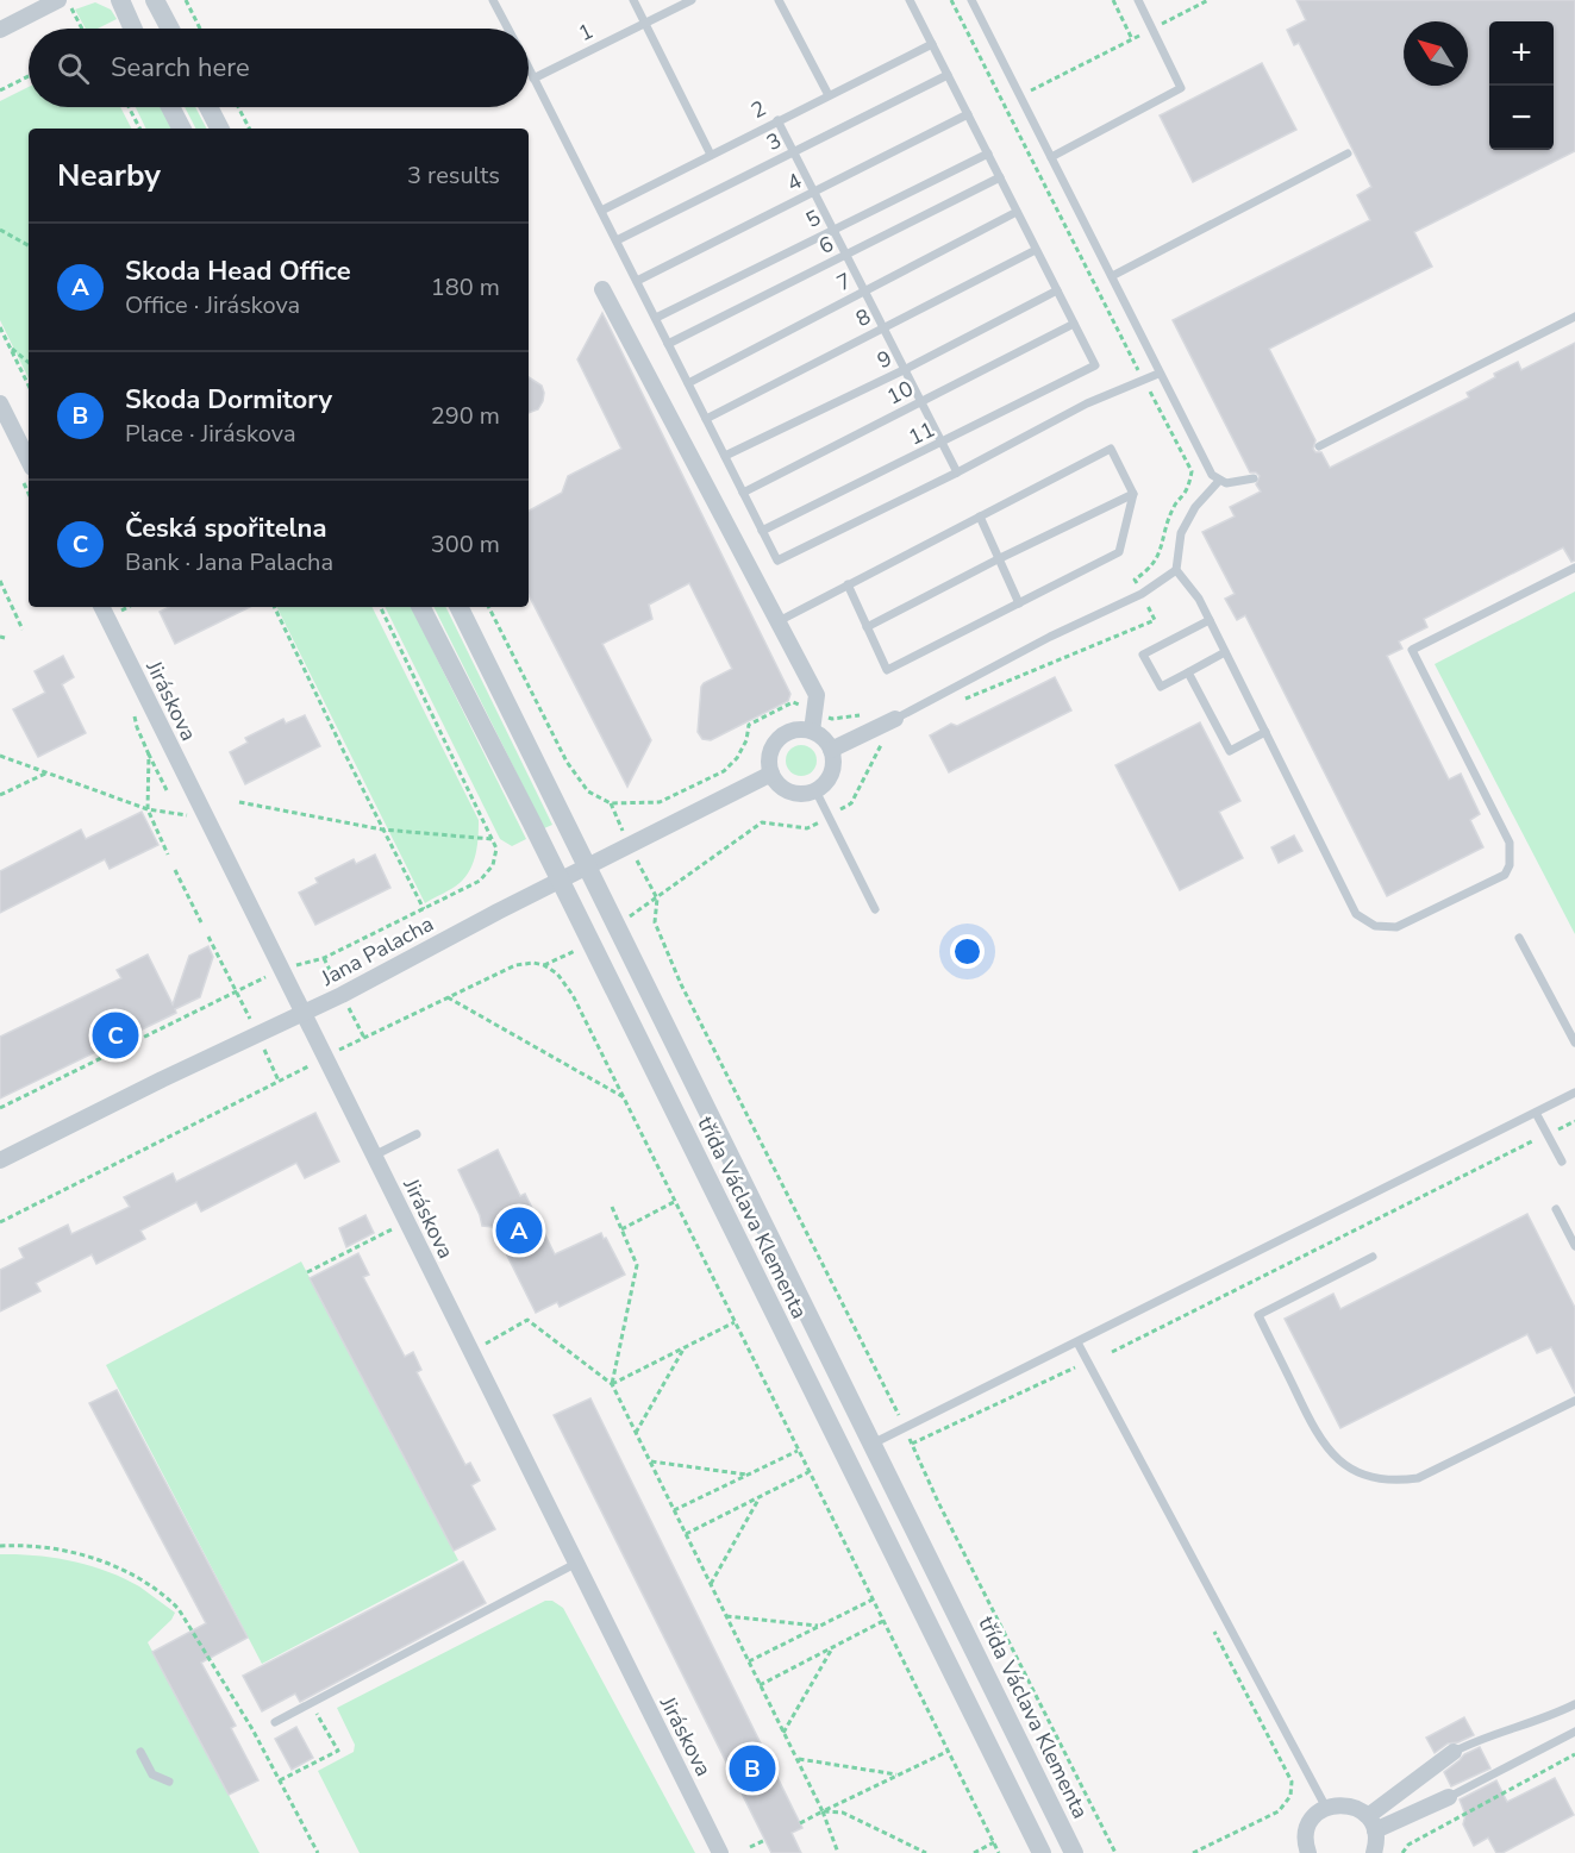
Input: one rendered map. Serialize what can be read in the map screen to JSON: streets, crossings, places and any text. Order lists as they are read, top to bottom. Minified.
{"streets":{"street":["Jiráskova","Jana Palacha","třída Václava Klementa"],"lane":["1","2","3","4","5","6","7","8","9","10","11"]},"crossings":[["10","11"],["Jiráskova","Jana Palacha"],["Jana Palacha","třída Václava Klementa"]],"north":"top left","page":{"map_buttons":["+","−"],"search":"Search here","heading":["Nearby","3 results"],"list":[{"mark":"A","name":"Skoda Head Office","note":"Office · Jiráskova","value":"180 m"},{"mark":"B","name":"Skoda Dormitory","note":"Place · Jiráskova","value":"290 m"},{"mark":"C","name":"Česká spořitelna","note":"Bank · Jana Palacha","value":"300 m"}],"pins":["C","A","B"]}}
